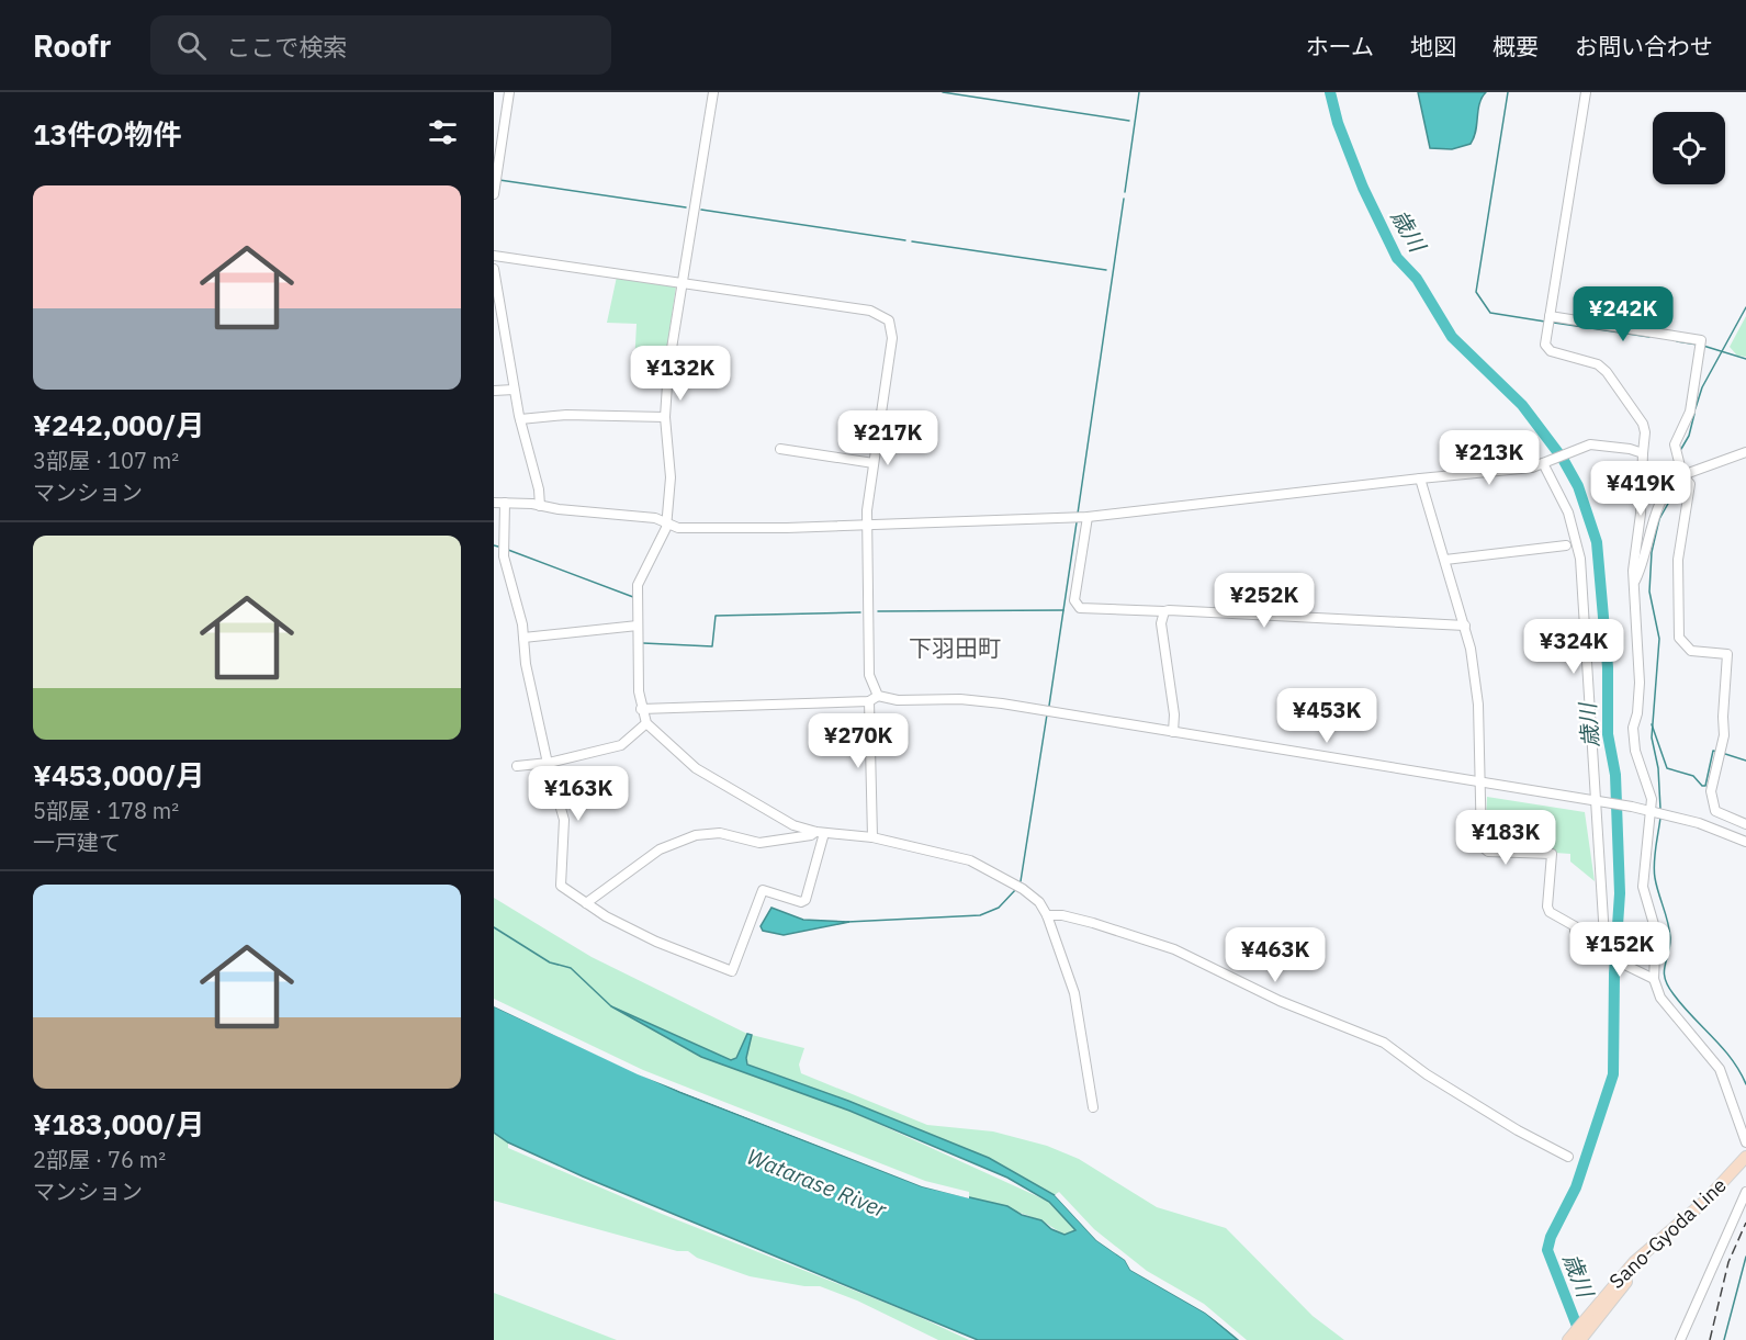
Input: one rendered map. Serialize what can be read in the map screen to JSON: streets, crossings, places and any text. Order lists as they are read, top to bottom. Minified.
{"streets":{"main road":["Sano-Gyoda Line"]},"districts":["下羽田町"],"water":["歳川","Watarase River"],"page":{"header":"Roofr","search":"ここで検索","nav":["ホーム","地図","概要","お問い合わせ"],"heading":"13件の物件","list":[{"name":"¥242,000/月","note":"3部屋 · 107 m² · マンション"},{"name":"¥453,000/月","note":"5部屋 · 178 m² · 一戸建て"},{"name":"¥183,000/月","note":"2部屋 · 76 m² · マンション"}],"price":["¥242K","¥132K","¥217K","¥213K","¥419K","¥252K","¥324K","¥453K","¥270K","¥163K","¥183K","¥152K","¥463K"]}}
